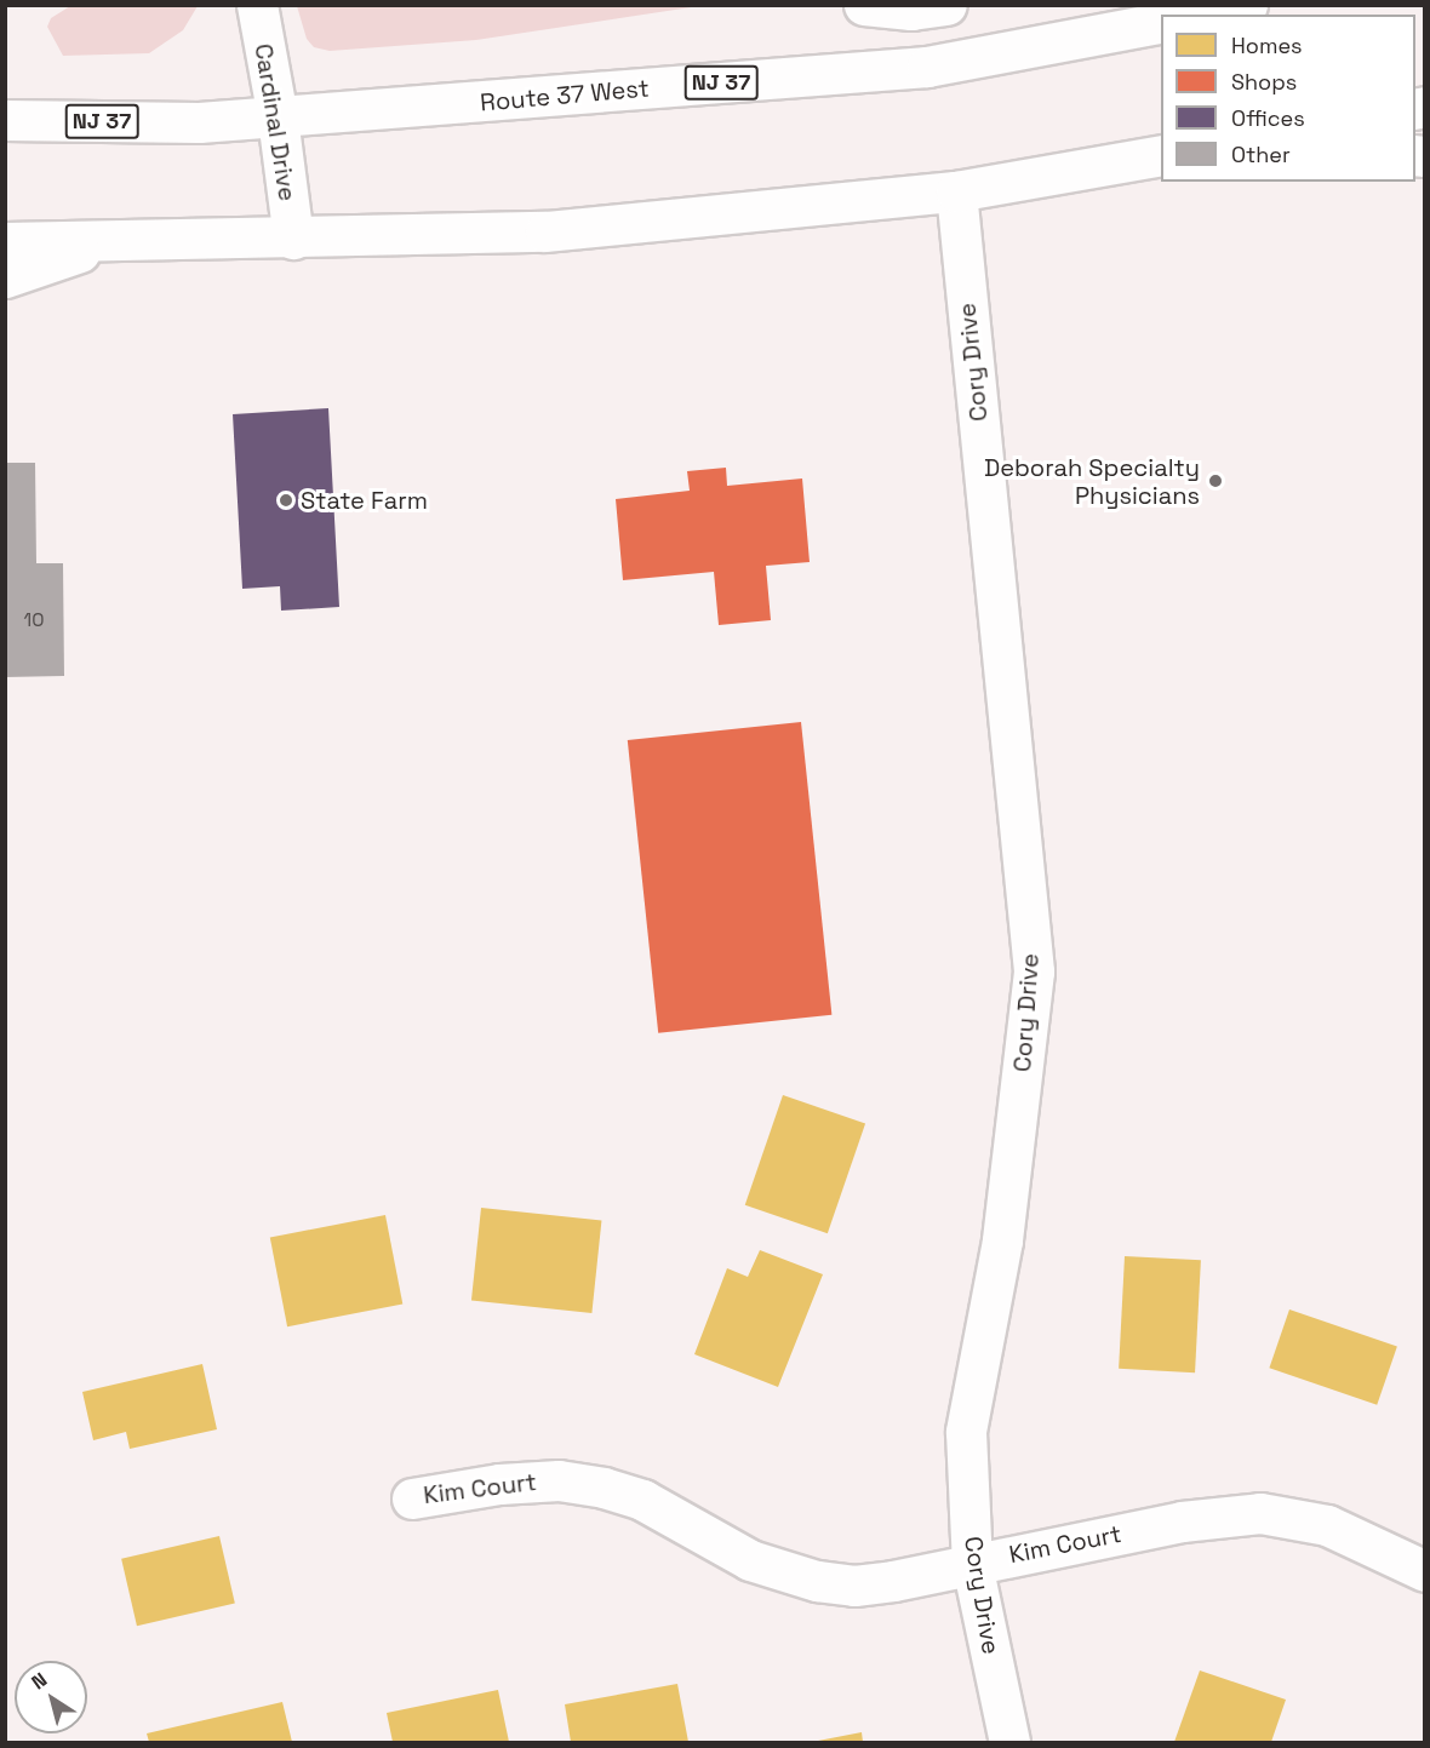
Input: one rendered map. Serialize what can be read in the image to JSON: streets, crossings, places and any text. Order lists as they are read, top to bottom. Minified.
{"streets":{"main road":["NJ 37","Route 37 West","Cardinal Drive","Cory Drive","Kim Court"]},"crossings":[["Route 37 West","Cardinal Drive"],["Cory Drive","Kim Court"]],"places":["Deborah Specialty Physicians","State Farm"],"house_numbers":["10"],"legend":["Homes","Shops","Offices","Other"],"north":"top left"}
